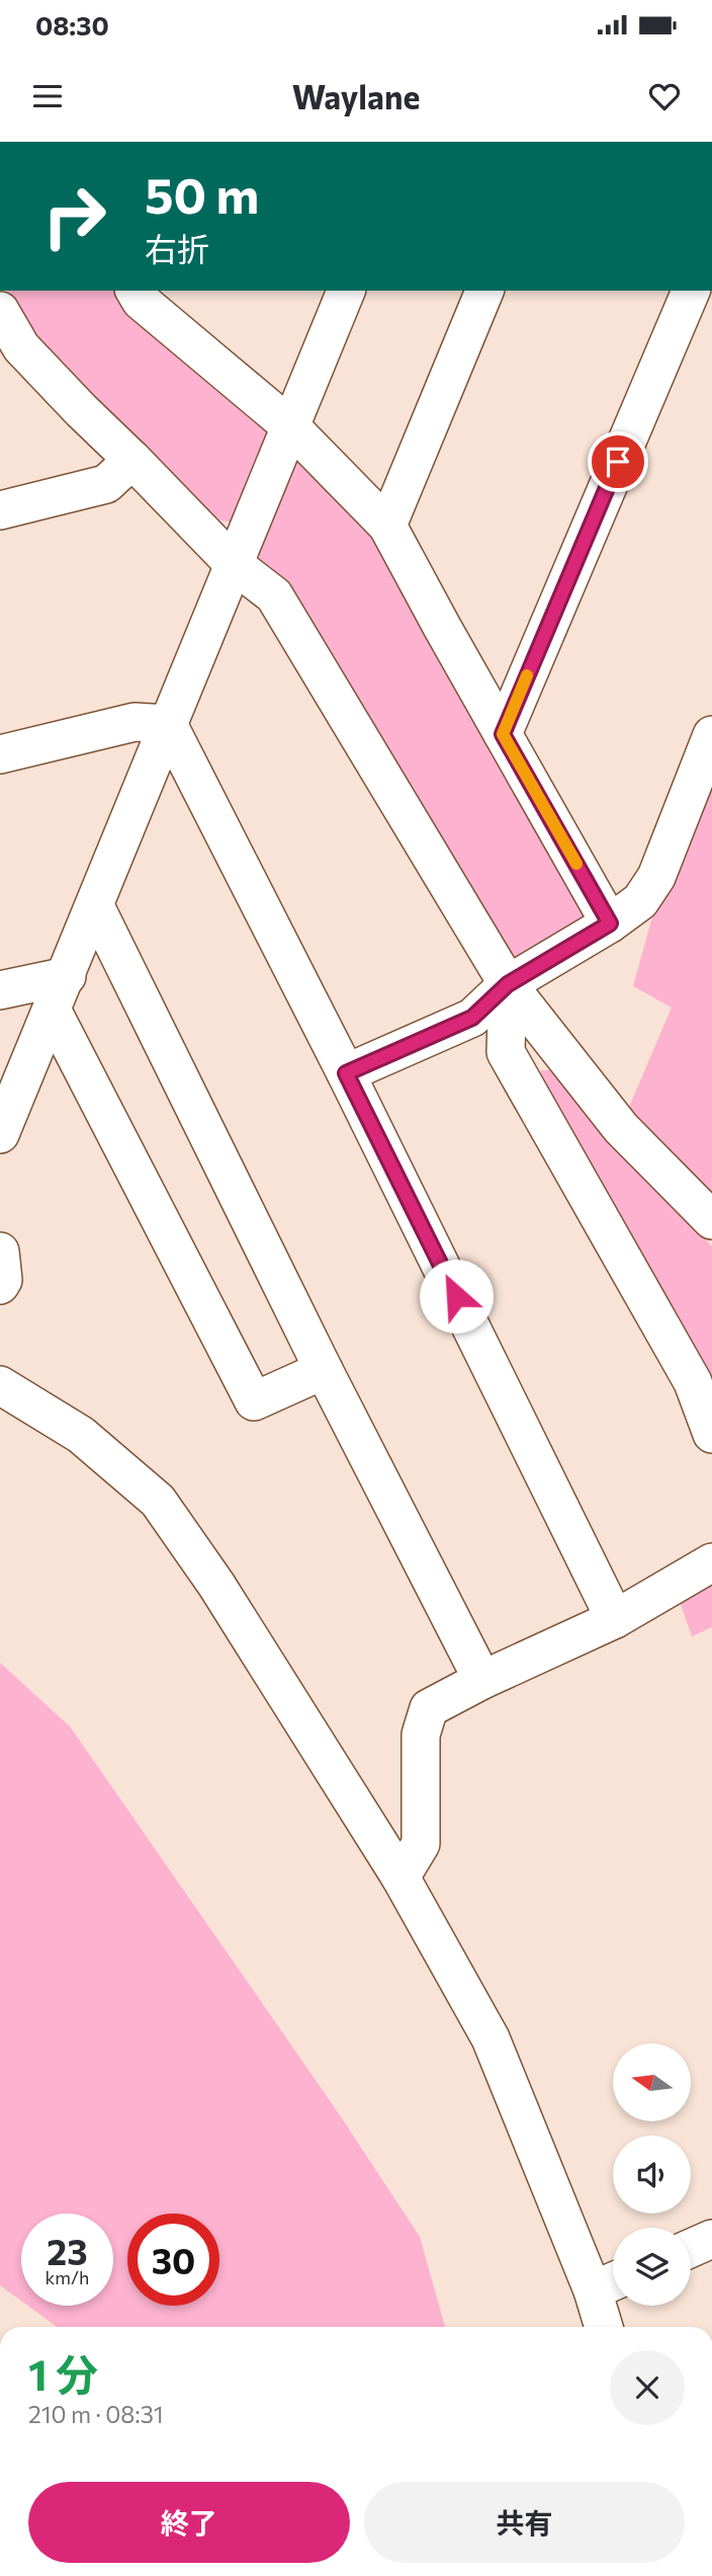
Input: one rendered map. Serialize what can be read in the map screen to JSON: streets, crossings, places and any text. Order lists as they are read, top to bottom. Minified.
{"north":"left","page":{"status":"08:30","header":"Waylane","turn":["50 m","右折"],"speed":"23 km/h","limit":"30","heading":["1 分","210 m · 08:31"],"buttons":["終了","共有"]}}
